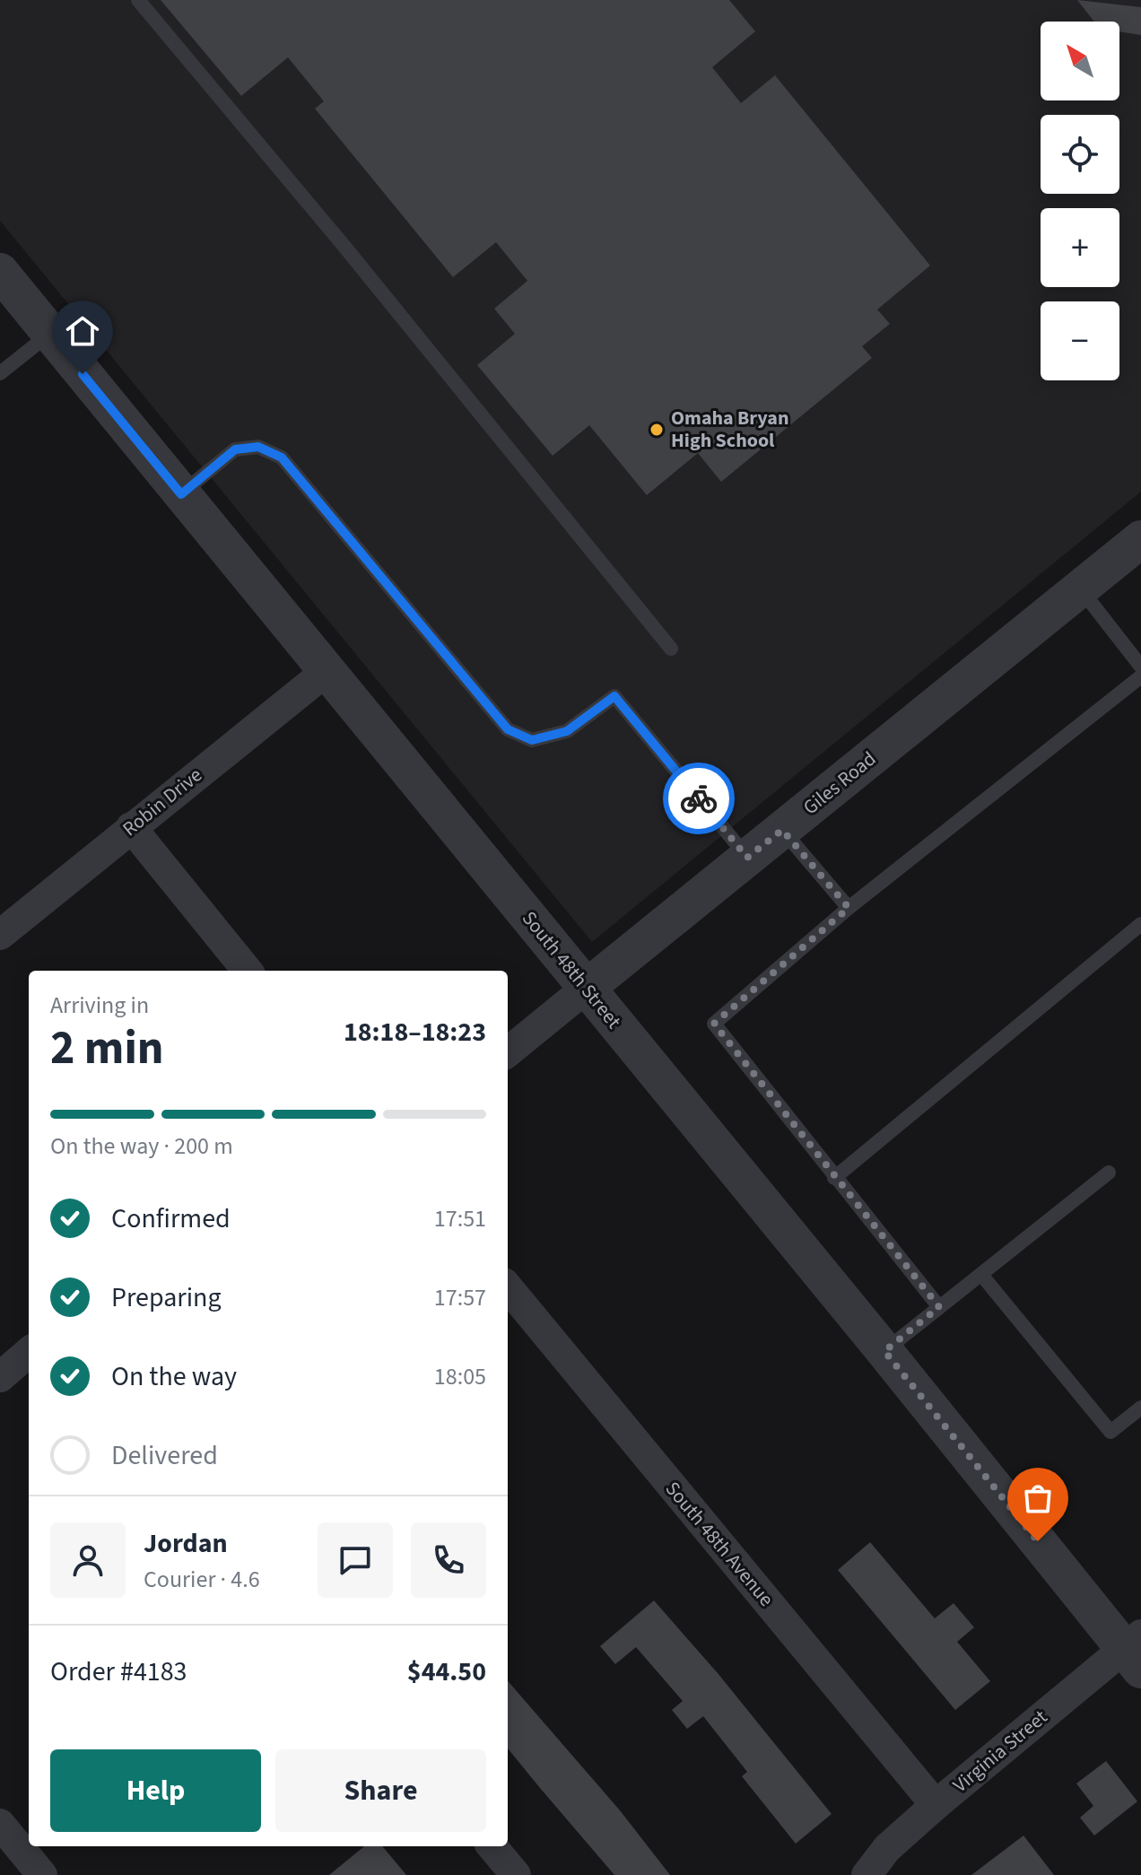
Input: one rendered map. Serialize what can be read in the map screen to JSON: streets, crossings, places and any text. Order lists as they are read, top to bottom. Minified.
{"streets":{"street":["Giles Road","Robin Drive","South 48th Street","South 48th Avenue","Virginia Street"]},"crossings":[["Giles Road","South 48th Street"],["Robin Drive","South 48th Street"],["South 48th Street","Virginia Street"],["South 48th Avenue","Virginia Street"]],"places":["Omaha Bryan High School"],"north":"top left","page":{"map_buttons":["+","−"],"heading":["2 min","Arriving in","18:18–18:23"],"panel":["Jordan","Courier · 4.6","Order #4183","$44.50"],"bar":"On the way · 200 m","list":[["Confirmed","17:51"],["Preparing","17:57"],["On the way","18:05"],"Delivered"],"buttons":["Help","Share"]}}
